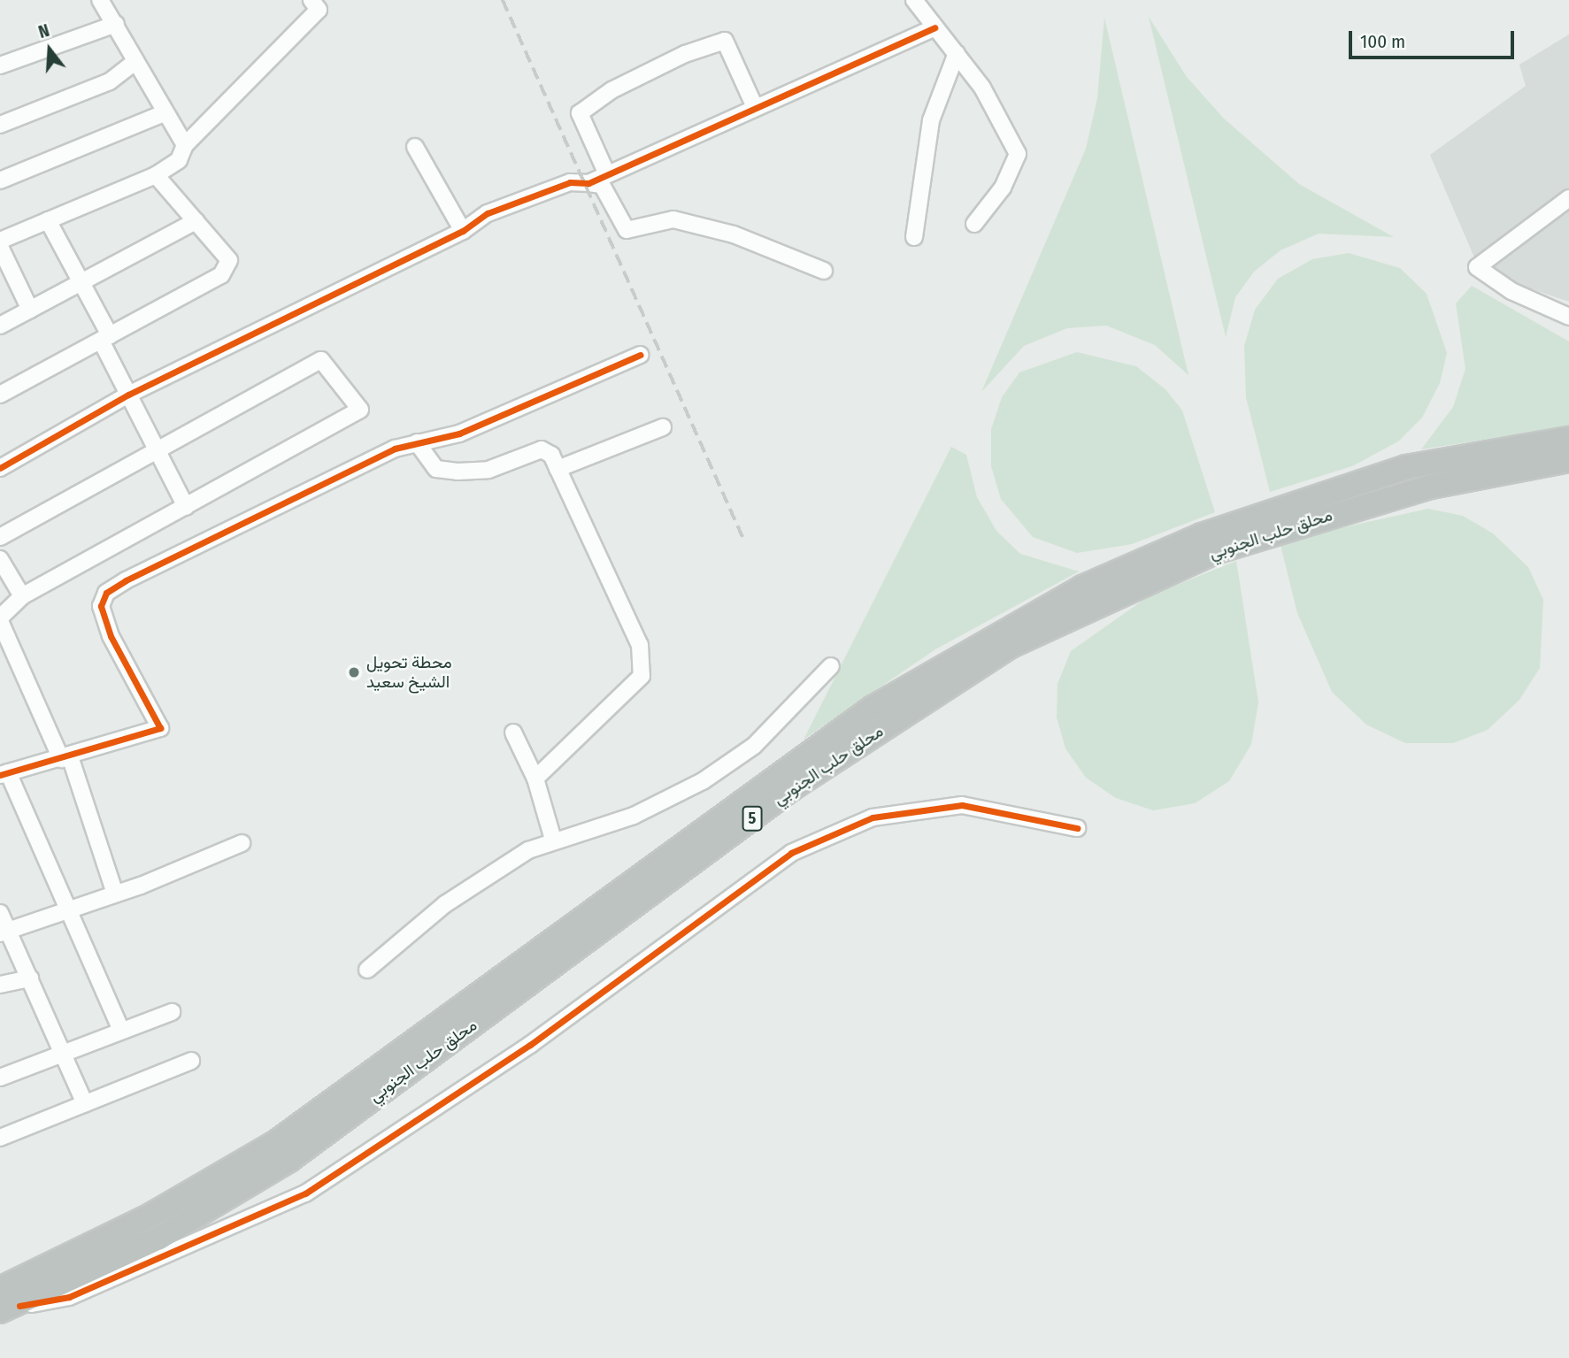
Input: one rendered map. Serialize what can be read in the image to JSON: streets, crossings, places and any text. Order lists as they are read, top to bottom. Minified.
{"streets":{"highway":["محلق حلب الجنوبي","5"]},"places":["محطة تحويل الشيخ سعيد"],"scale_bar":"100 m","north":"top"}
